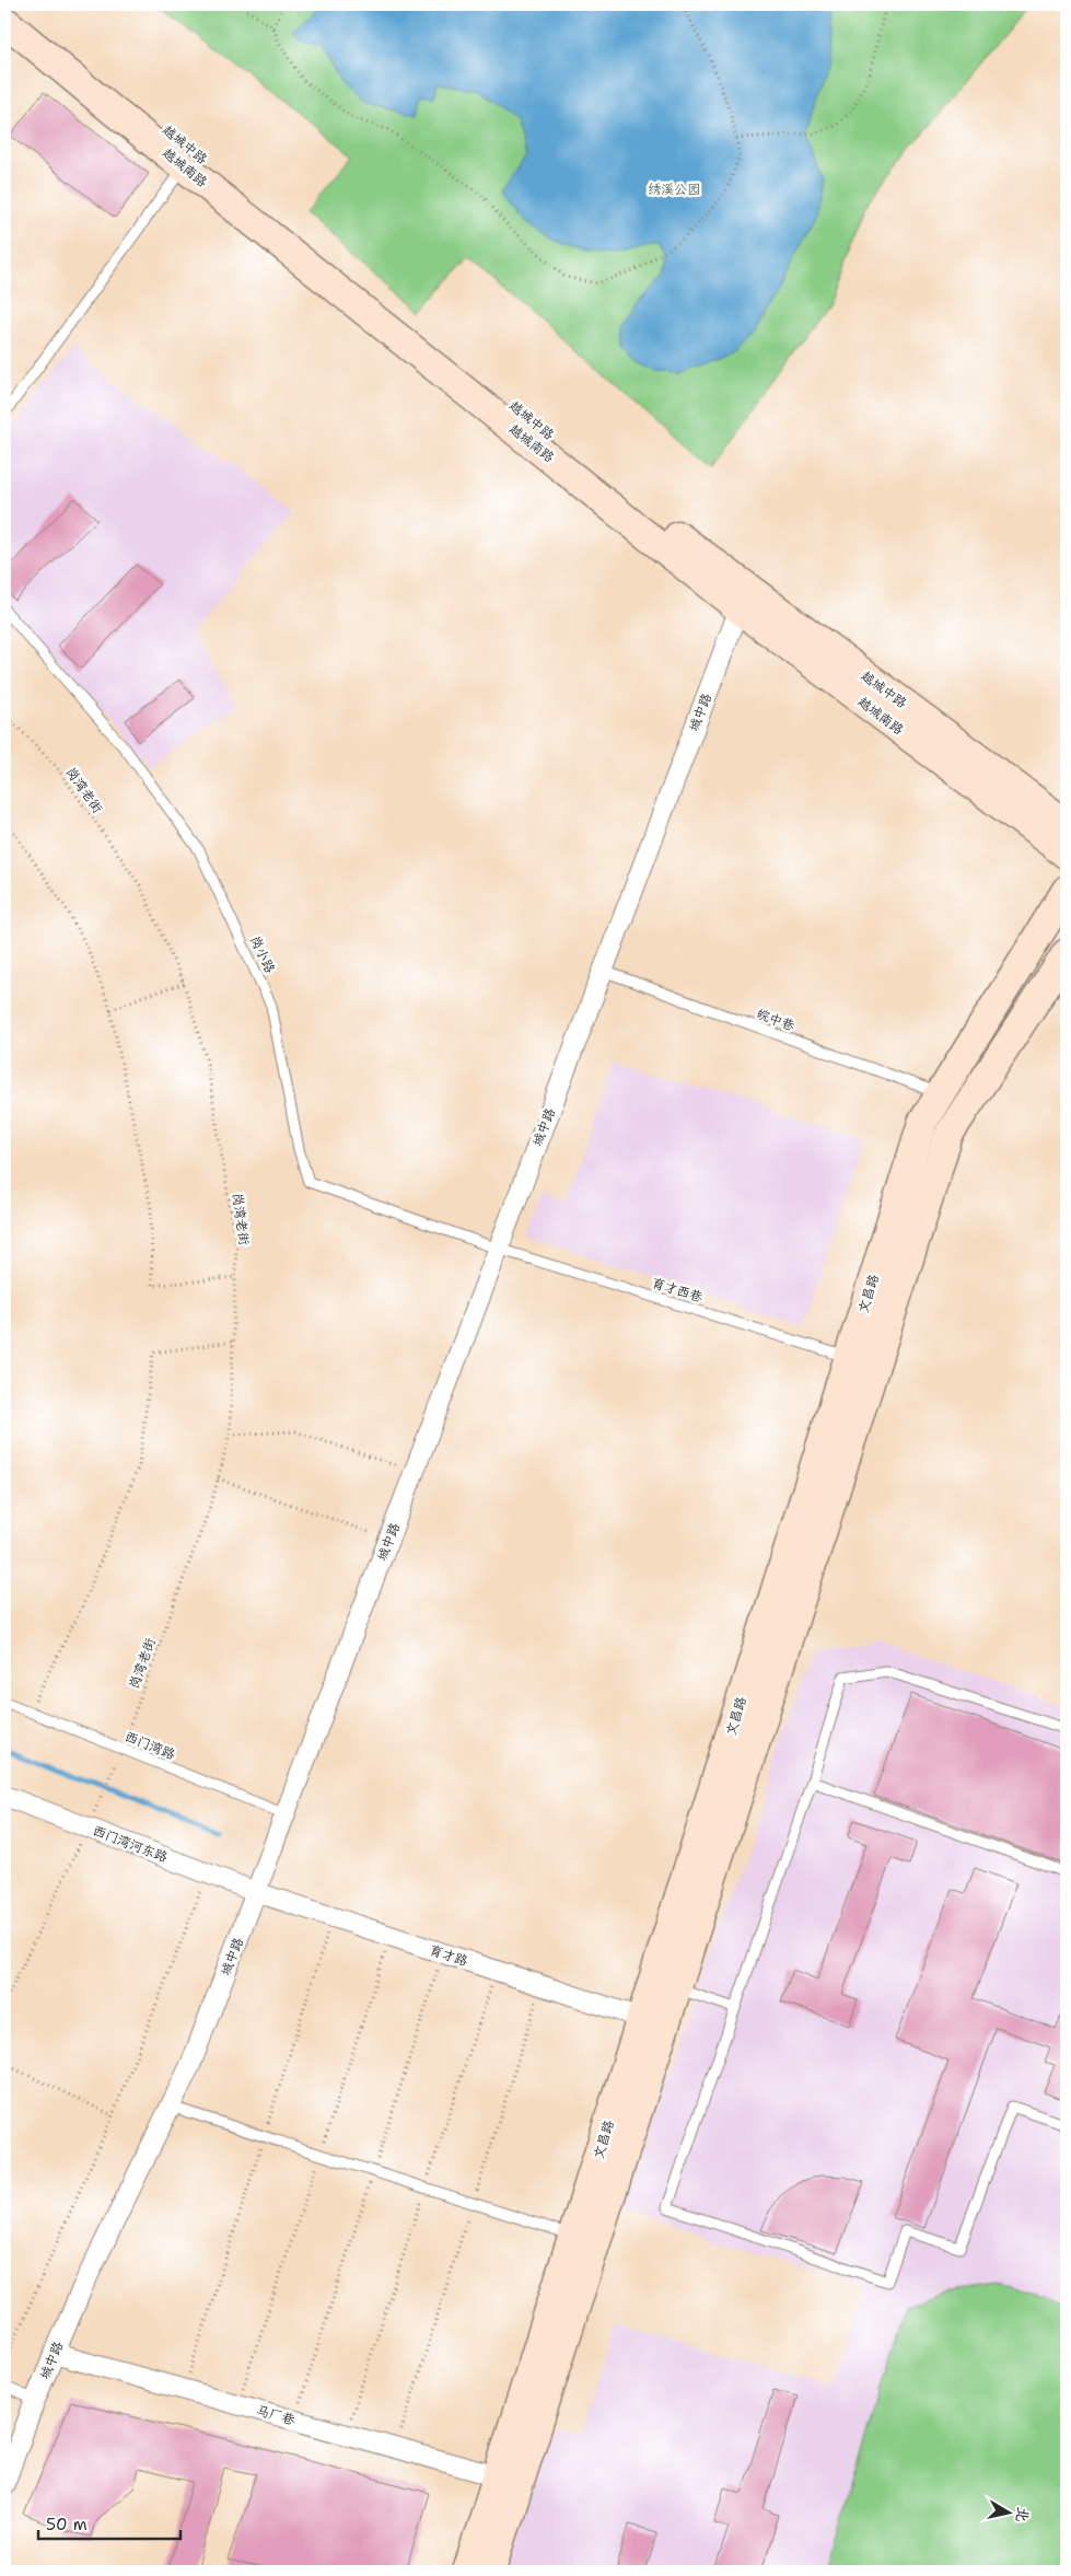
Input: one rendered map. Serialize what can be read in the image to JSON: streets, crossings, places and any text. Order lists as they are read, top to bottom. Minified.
{"streets":{"main road":["越城中路","越城南路","文昌路"],"street":["城中路","西门湾河东路","育才路","马厂巷"],"lane":["岗小路","皖中巷","育才西巷","西门湾路"],"path":["岗湾老街"]},"crossings":[["越城中路","越城南路"],["越城中路","城中路"],["越城南路","城中路"],["城中路","岗小路"],["城中路","皖中巷"],["城中路","育才西巷"],["城中路","西门湾路"],["城中路","西门湾河东路"],["城中路","育才路"],["城中路","马厂巷"],["岗湾老街","西门湾路"],["岗湾老街","西门湾河东路"],["岗小路","育才西巷"],["皖中巷","文昌路"],["育才西巷","文昌路"],["文昌路","育才路"],["文昌路","马厂巷"],["西门湾河东路","育才路"]],"parks":["绣溪公园"],"scale_bar":"50 m","north":"right"}
